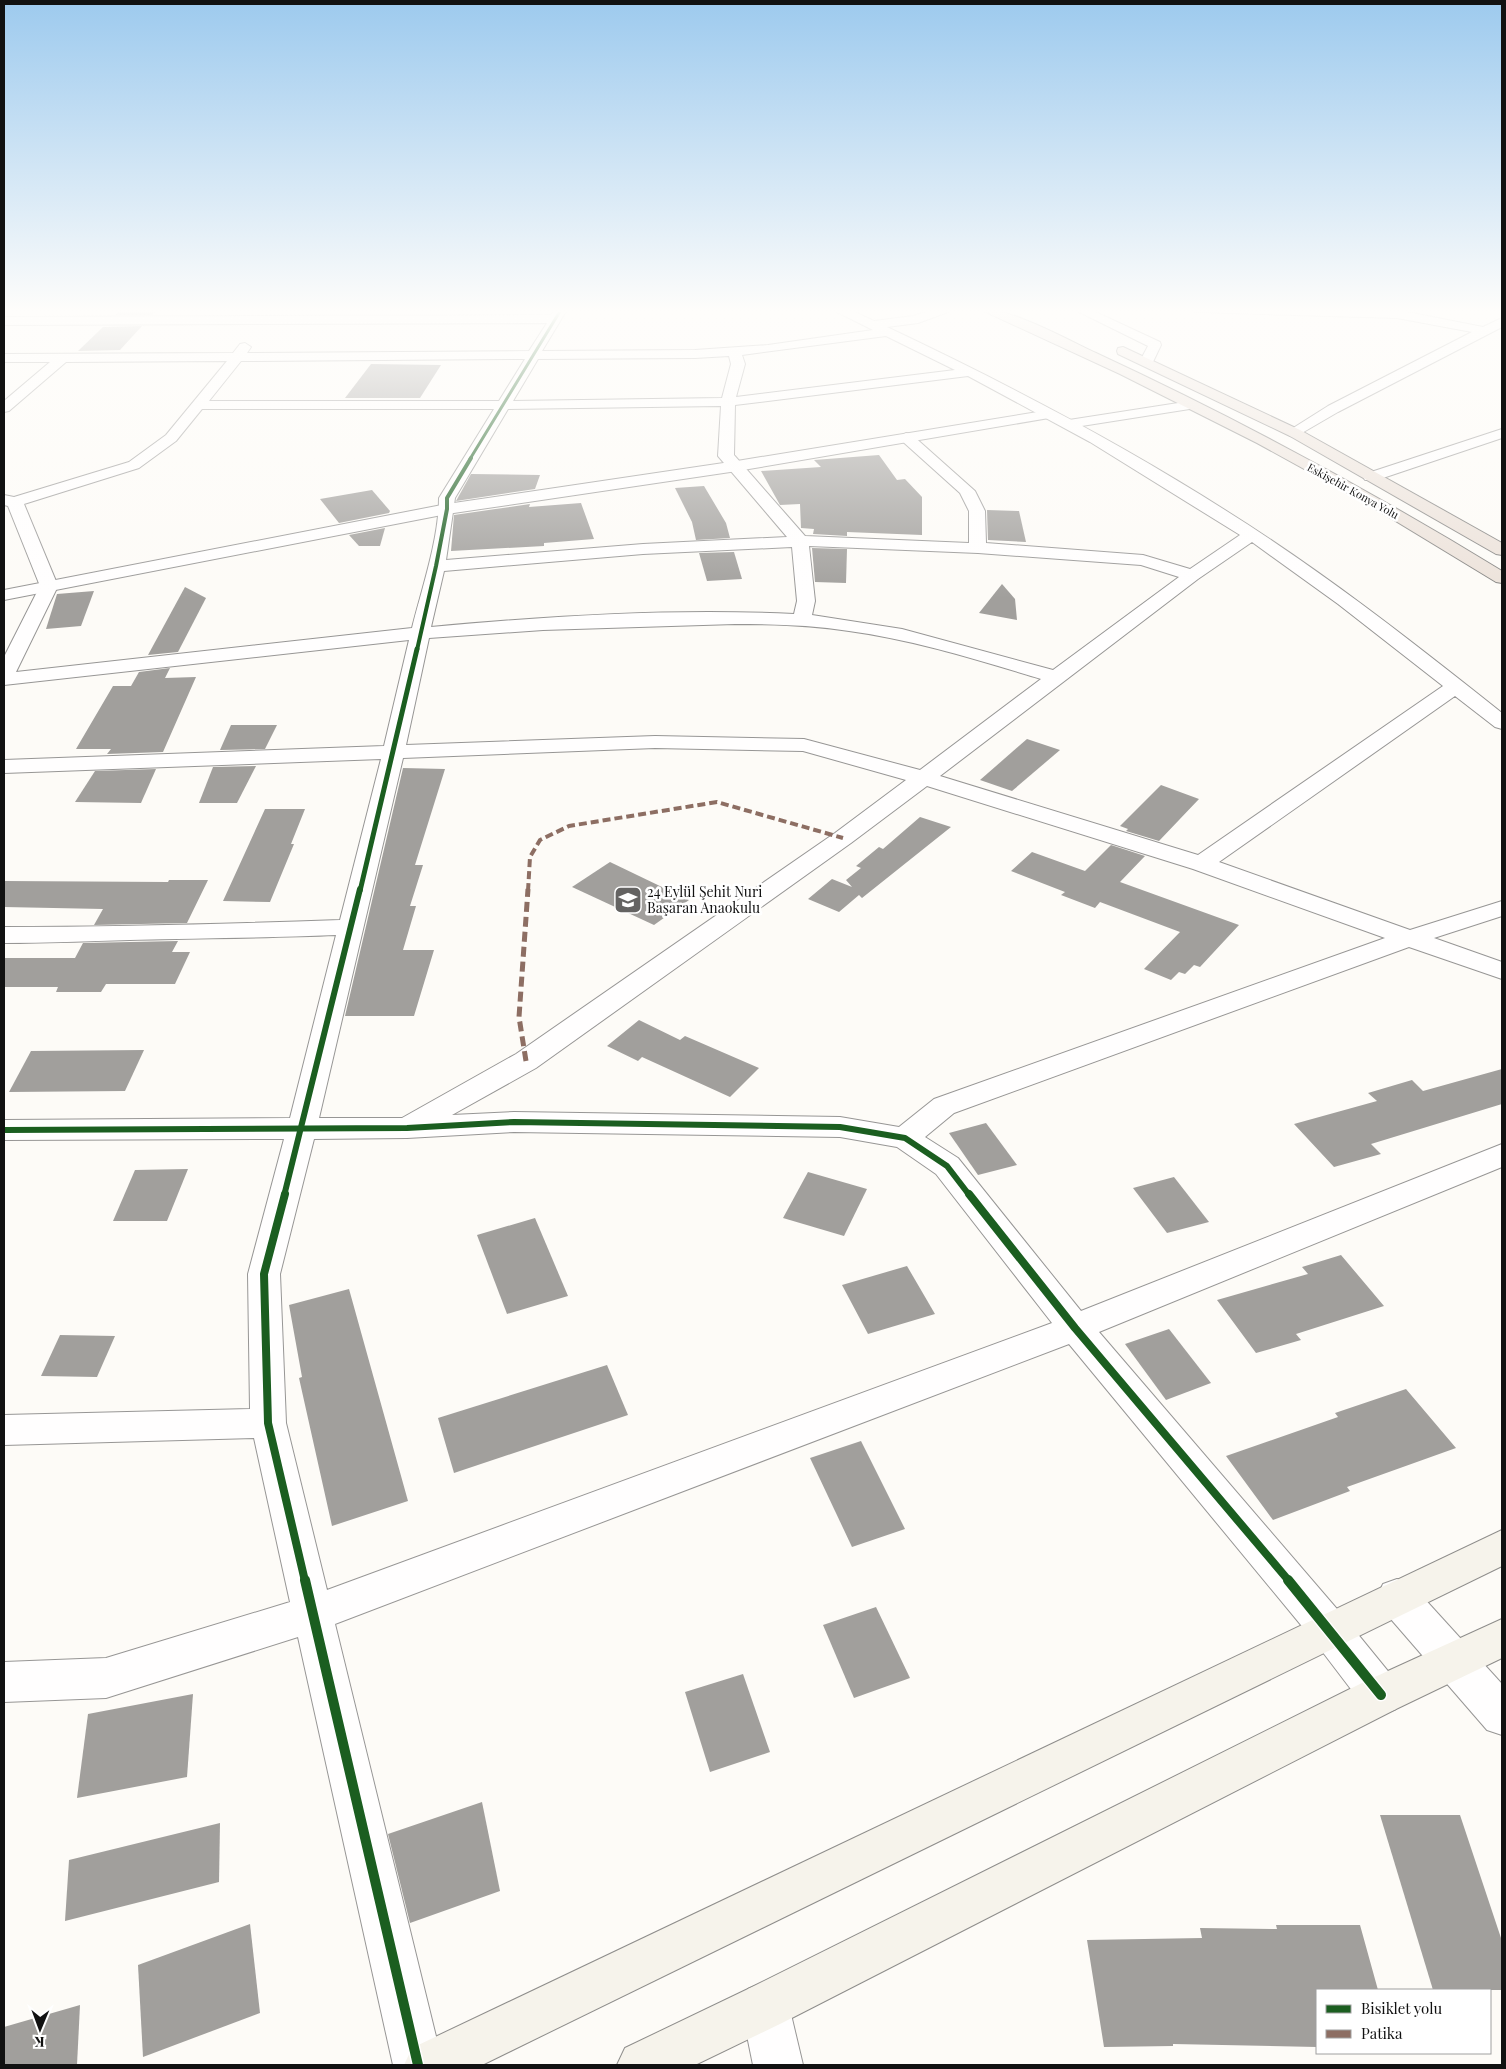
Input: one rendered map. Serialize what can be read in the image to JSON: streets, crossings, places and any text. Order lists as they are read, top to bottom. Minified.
{"streets":{"highway":["Eskişehir Konya Yolu"]},"places":{"school or university":["24 Eylül Şehit Nuri Başaran Anaokulu"]},"legend":["Bisiklet yolu","Patika"],"north":"bottom"}
